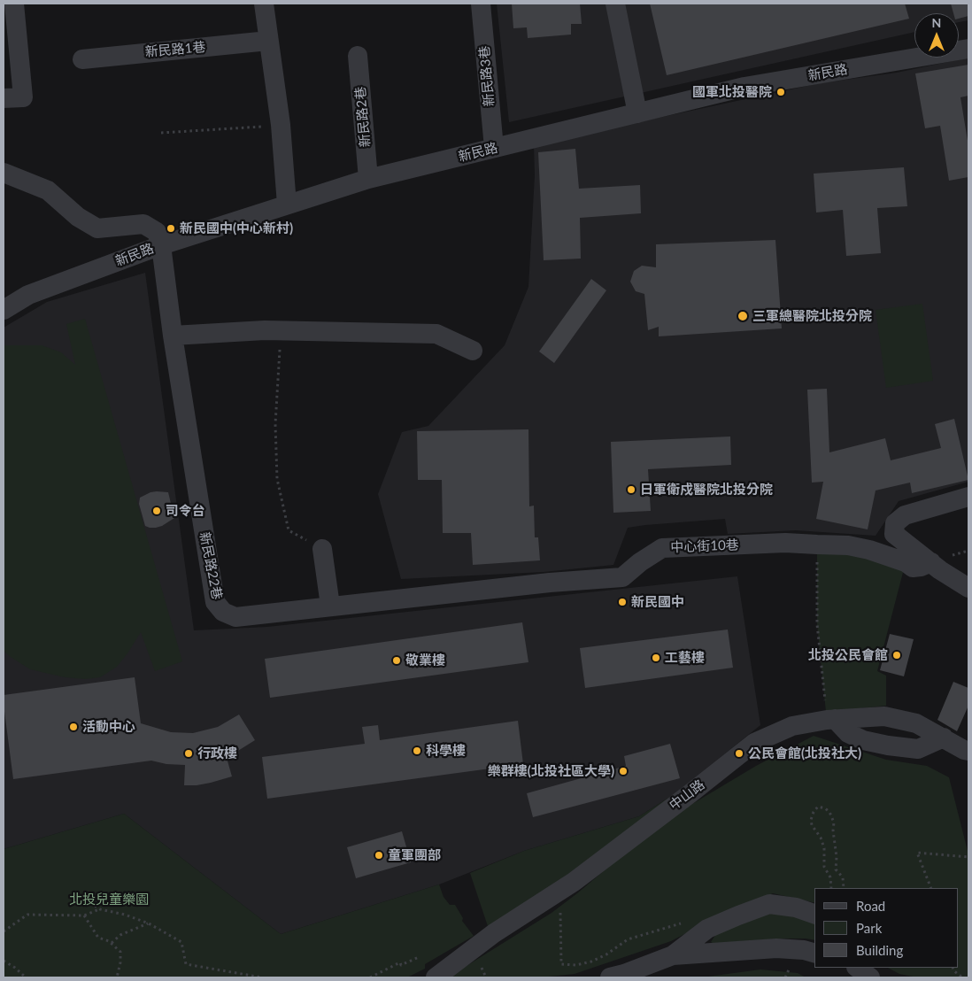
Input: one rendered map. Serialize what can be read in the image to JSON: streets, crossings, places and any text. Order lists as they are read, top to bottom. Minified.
{"streets":{"street":["新民路1巷","新民路","新民路3巷","新民路2巷","中心街10巷","新民路22巷","中山路"]},"crossings":[["新民路","新民路3巷"],["新民路","新民路2巷"],["新民路","新民路22巷"],["中心街10巷","新民路22巷"]],"parks":["北投兒童樂園"],"places":["國軍北投醫院","新民國中(中心新村)","三軍總醫院北投分院","日軍衛戍醫院北投分院","司令台","新民國中","北投公民會館","工藝樓","敬業樓","活動中心","科學樓","行政樓","公民會館(北投社大)","樂群樓(北投社區大學)","童軍團部"],"legend":["Road","Park","Building"],"north":"top"}
